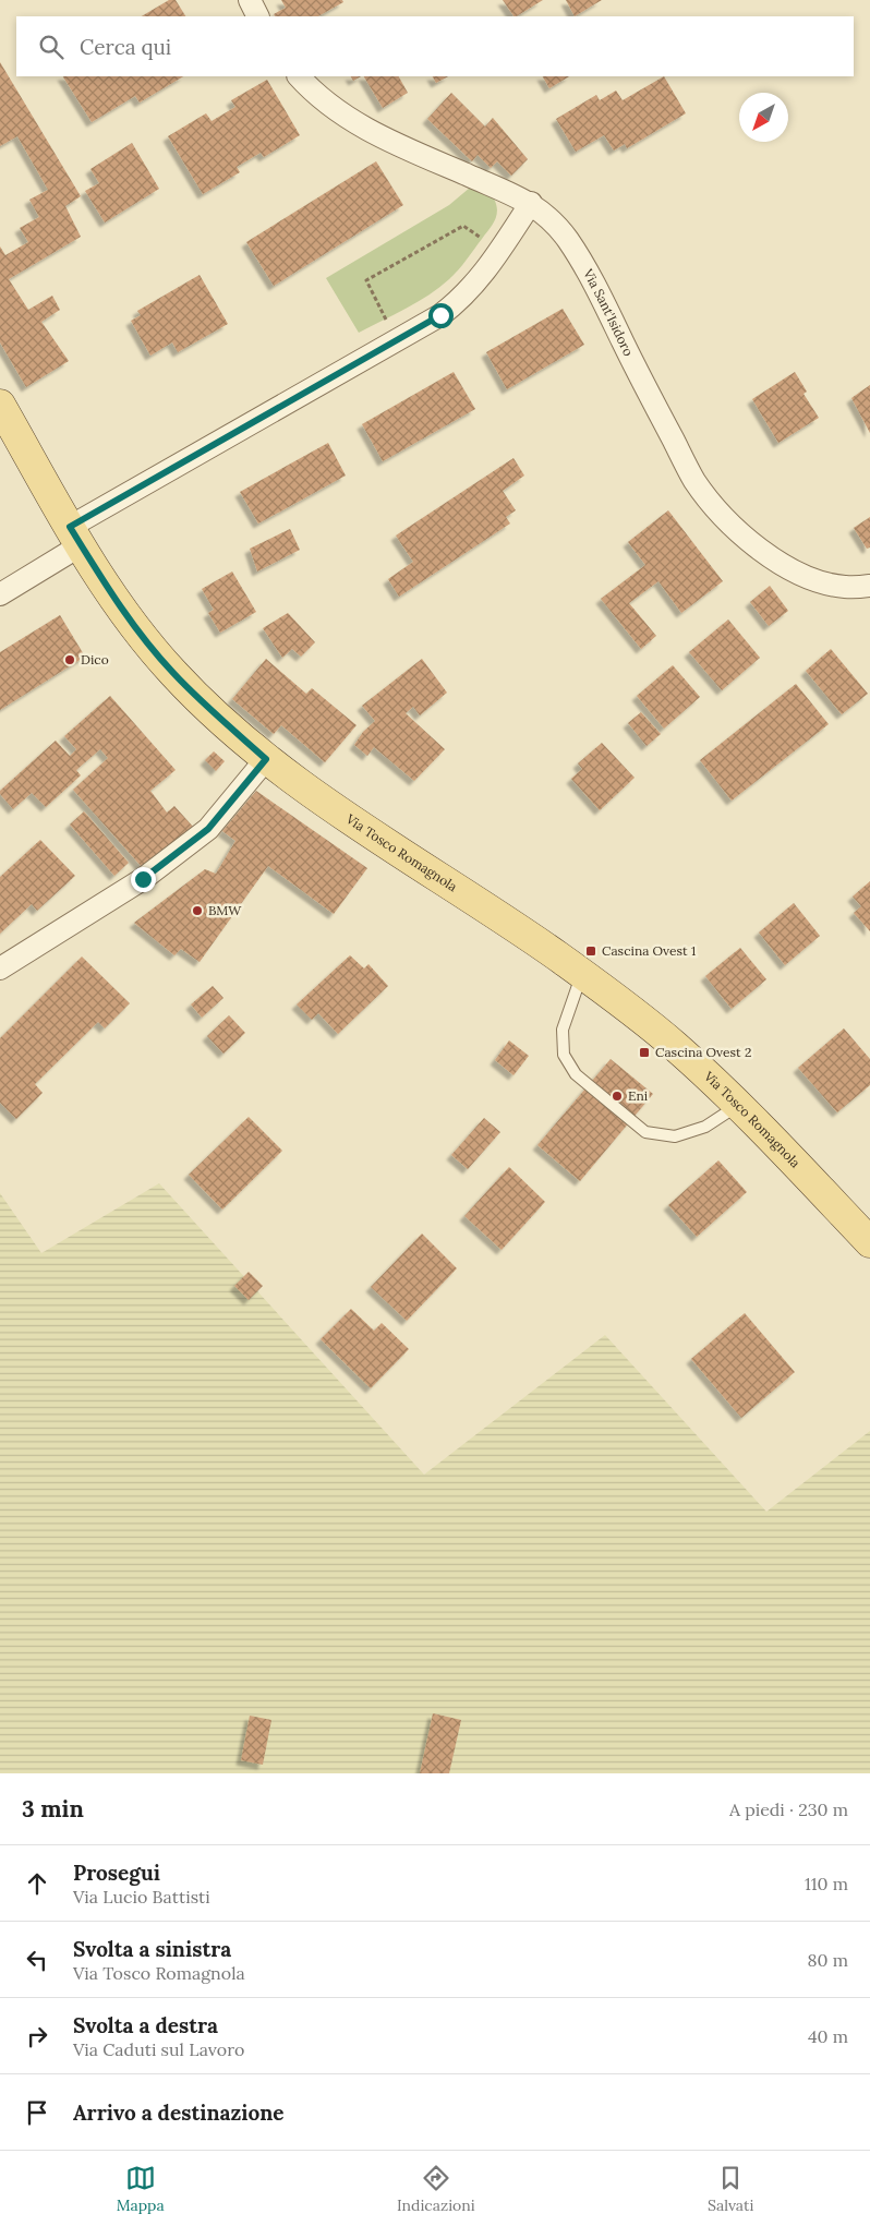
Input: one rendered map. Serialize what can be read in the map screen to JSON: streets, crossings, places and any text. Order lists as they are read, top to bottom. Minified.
{"streets":{"main road":["Via Tosco Romagnola"],"street":["Via Sant'Isidoro"]},"places":{"other":["Dico","BMW","Eni"],"transit":["Cascina Ovest 1","Cascina Ovest 2"]},"north":"bottom left","page":{"search":"Cerca qui","heading":["3 min","A piedi · 230 m"],"list":[["Prosegui","Via Lucio Battisti","110 m"],["Svolta a sinistra","Via Tosco Romagnola","80 m"],["Svolta a destra","Via Caduti sul Lavoro","40 m"],"Arrivo a destinazione"],"nav":["Mappa","Indicazioni","Salvati"]}}
